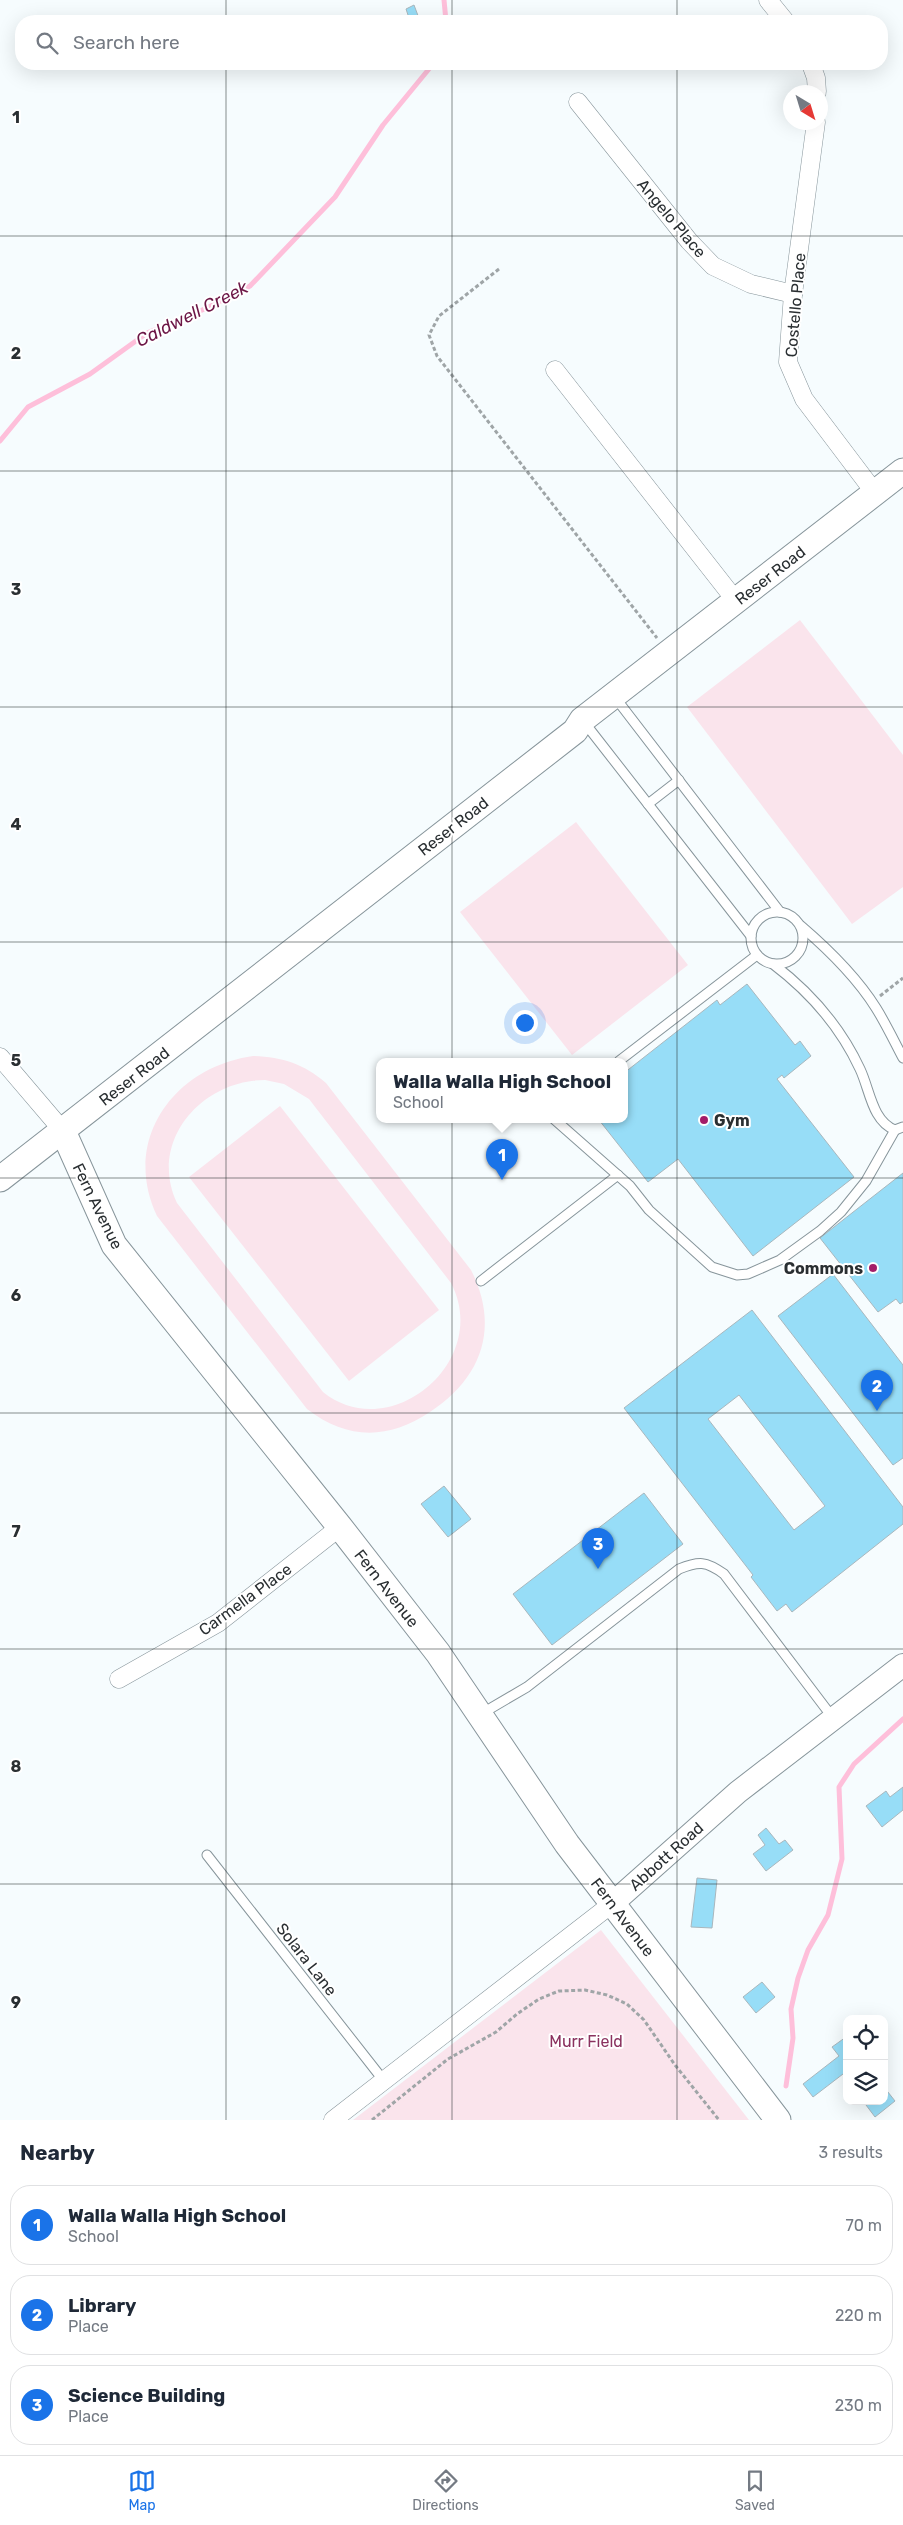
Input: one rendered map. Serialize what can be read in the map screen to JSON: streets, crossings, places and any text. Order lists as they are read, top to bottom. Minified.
{"streets":{"main road":["Reser Road","Fern Avenue"],"street":["Angelo Place","Costello Place","Carmella Place","Abbott Road"],"lane":["Solara Lane"]},"crossings":[["Angelo Place","Costello Place"],["Costello Place","Reser Road"],["Reser Road","Fern Avenue"],["Fern Avenue","Carmella Place"],["Fern Avenue","Abbott Road"],["Abbott Road","Solara Lane"]],"water":["Caldwell Creek"],"parks":["Murr Field"],"places":["Gym","Commons"],"north":"bottom right","page":{"search":"Search here","popup":["Walla Walla High School","School"],"pins":["1","2","3"],"heading":["Nearby","3 results"],"list":[{"mark":"1","name":"Walla Walla High School","note":"School","value":"70 m"},{"mark":"2","name":"Library","note":"Place","value":"220 m"},{"mark":"3","name":"Science Building","note":"Place","value":"230 m"}],"nav":["Map","Directions","Saved"]},"grid":{"rows":["1","2","3","4","5","6","7","8","9"]}}
